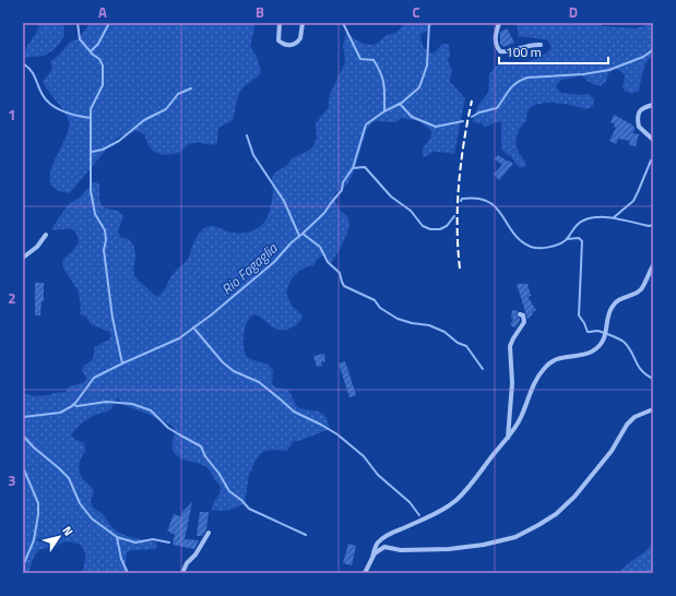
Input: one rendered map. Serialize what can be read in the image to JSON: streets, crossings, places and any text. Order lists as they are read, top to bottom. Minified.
{"water":["Rio Fagaglia"],"scale_bar":"100 m","north":"top right","grid":{"columns":["A","B","C","D"],"rows":["1","2","3"]}}
